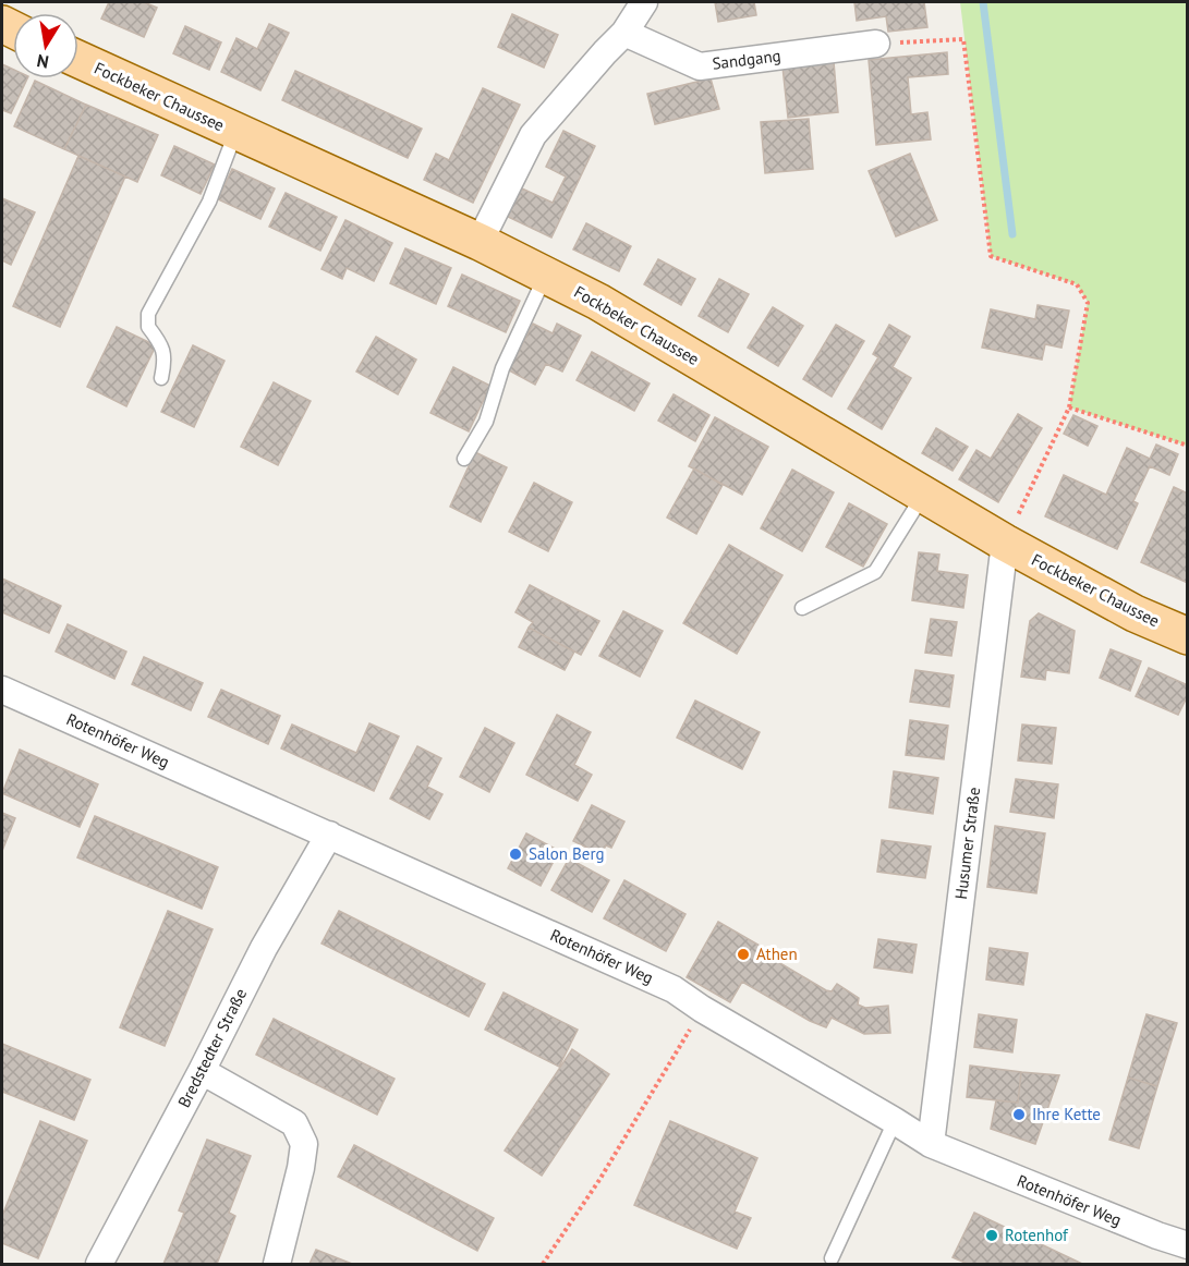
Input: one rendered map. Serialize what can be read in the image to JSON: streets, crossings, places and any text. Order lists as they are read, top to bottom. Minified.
{"streets":{"main road":["Fockbeker Chaussee"],"street":["Sandgang","Rotenhöfer Weg","Husumer Straße","Bredstedter Straße"]},"crossings":[["Fockbeker Chaussee","Husumer Straße"],["Rotenhöfer Weg","Husumer Straße"],["Rotenhöfer Weg","Bredstedter Straße"]],"places":["Salon Berg","Athen","Ihre Kette","Rotenhof"],"north":"bottom"}
